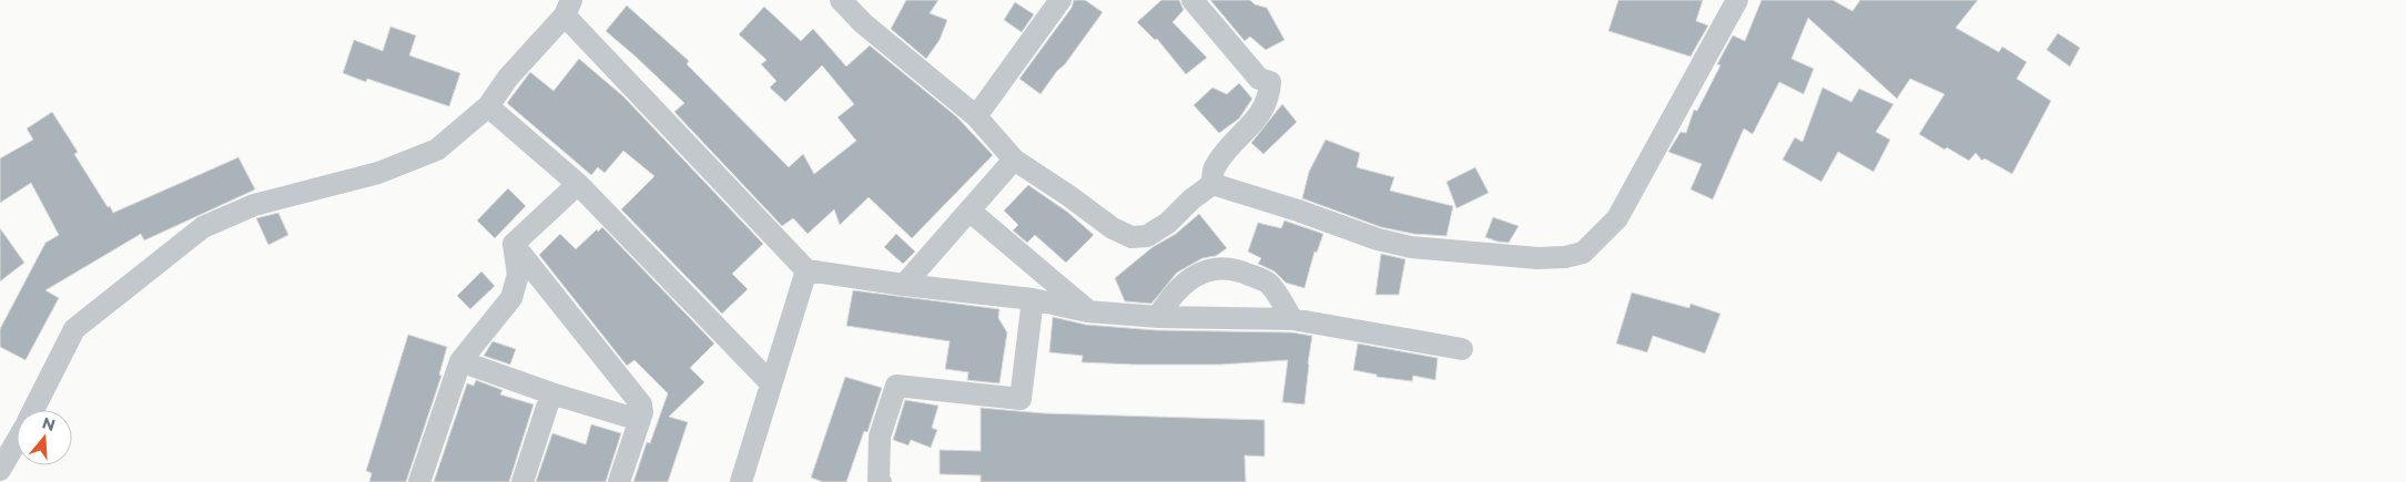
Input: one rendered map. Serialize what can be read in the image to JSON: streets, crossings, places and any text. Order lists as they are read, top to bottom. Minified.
{"north":"top"}
